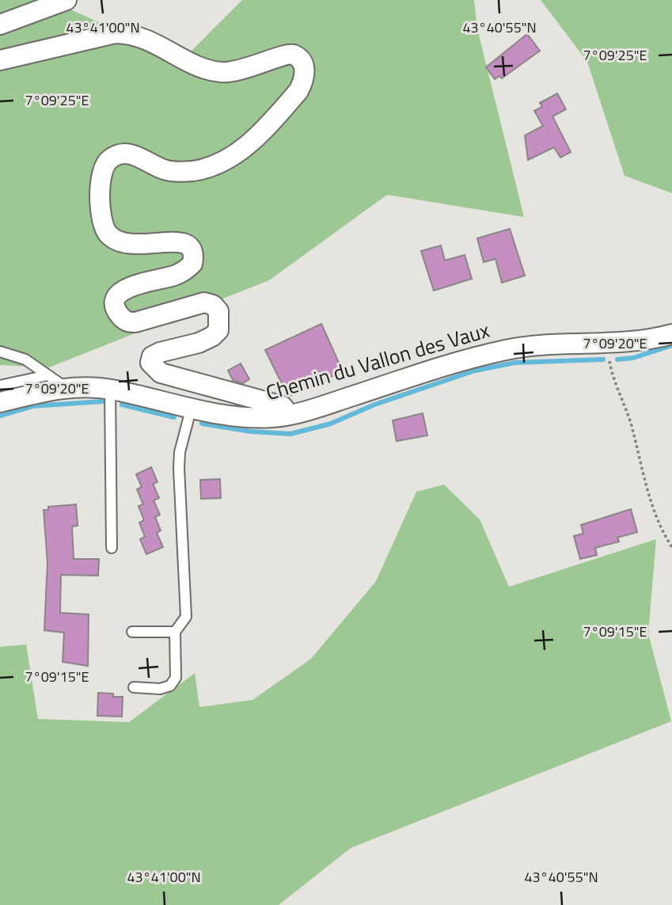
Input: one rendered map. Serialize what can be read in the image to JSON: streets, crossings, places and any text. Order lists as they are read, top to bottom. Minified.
{"streets":{"street":["Chemin du Vallon des Vaux"]},"coordinates":["43°41'00\"N","43°40'55\"N","7°09'25\"E","7°09'20\"E","7°09'15\"E"]}
